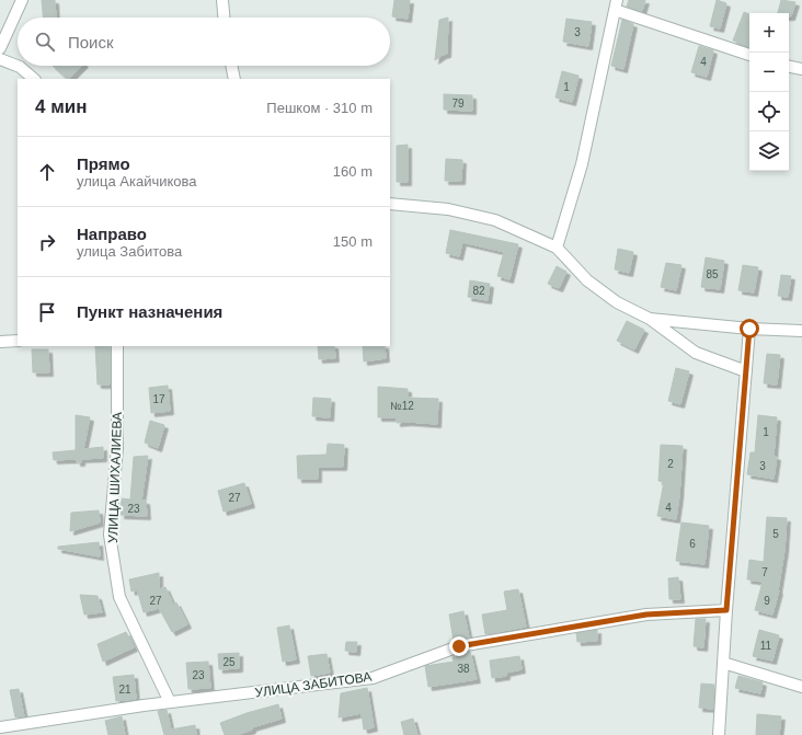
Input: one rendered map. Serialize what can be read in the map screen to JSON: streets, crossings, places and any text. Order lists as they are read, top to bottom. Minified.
{"streets":{"street":["УЛИЦА ШИХАЛИЕВА","УЛИЦА ЗАБИТОВА"]},"crossings":[["УЛИЦА ШИХАЛИЕВА","УЛИЦА ЗАБИТОВА"]],"house_numbers":["3","4","1","79","85","82","17","№12","1","2","3","27","4","23","5","6","7","27","9","11","25","38","23","21"],"page":{"map_buttons":["+","−"],"search":"Поиск","heading":["4 мин","Пешком · 310 m"],"list":[["Прямо","улица Акайчикова","160 m"],["Направо","улица Забитова","150 m"],"Пункт назначения"]}}
